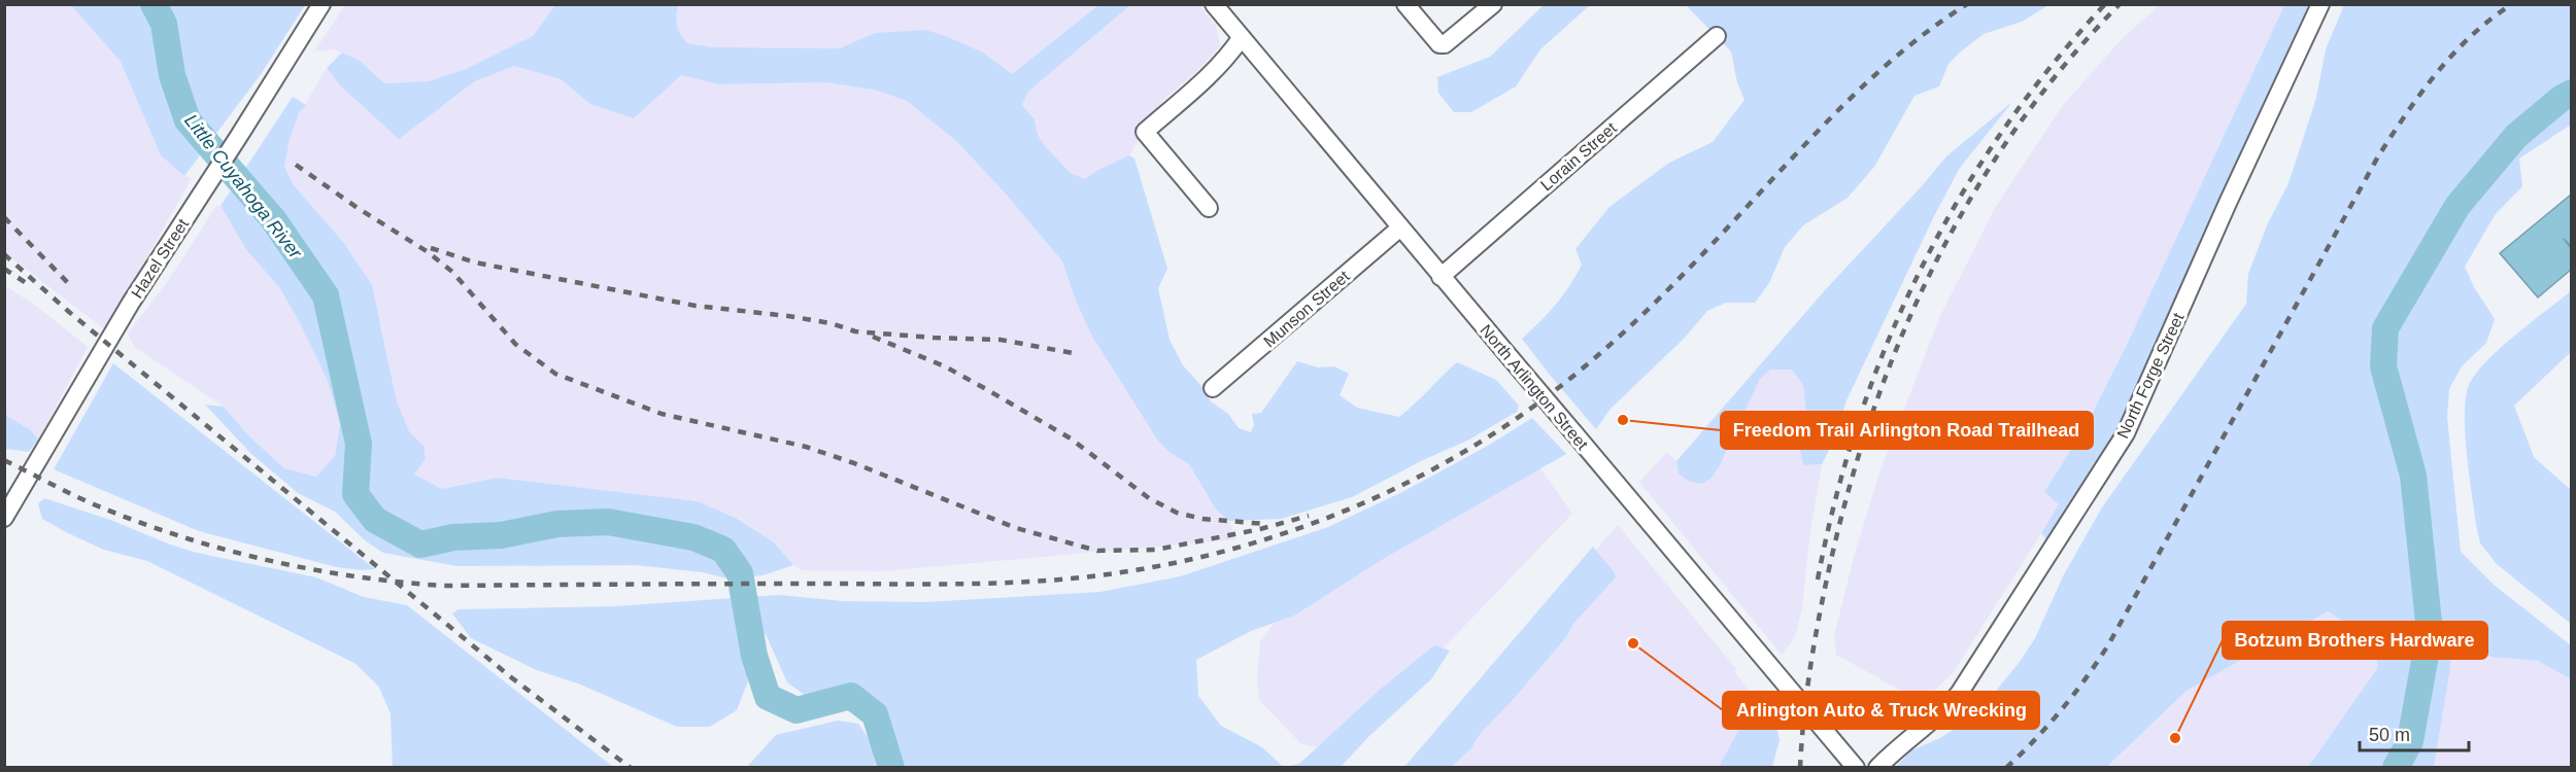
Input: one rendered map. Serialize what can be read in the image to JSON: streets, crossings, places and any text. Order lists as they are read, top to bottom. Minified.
{"streets":{"street":["Lorain Street","Hazel Street","Munson Street","North Forge Street","North Arlington Street"]},"crossings":[["Lorain Street","North Arlington Street"],["Munson Street","North Arlington Street"]],"water":["Little Cuyahoga River"],"places":["Freedom Trail Arlington Road Trailhead","Arlington Auto & Truck Wrecking","Botzum Brothers Hardware"],"scale_bar":"50 m"}
